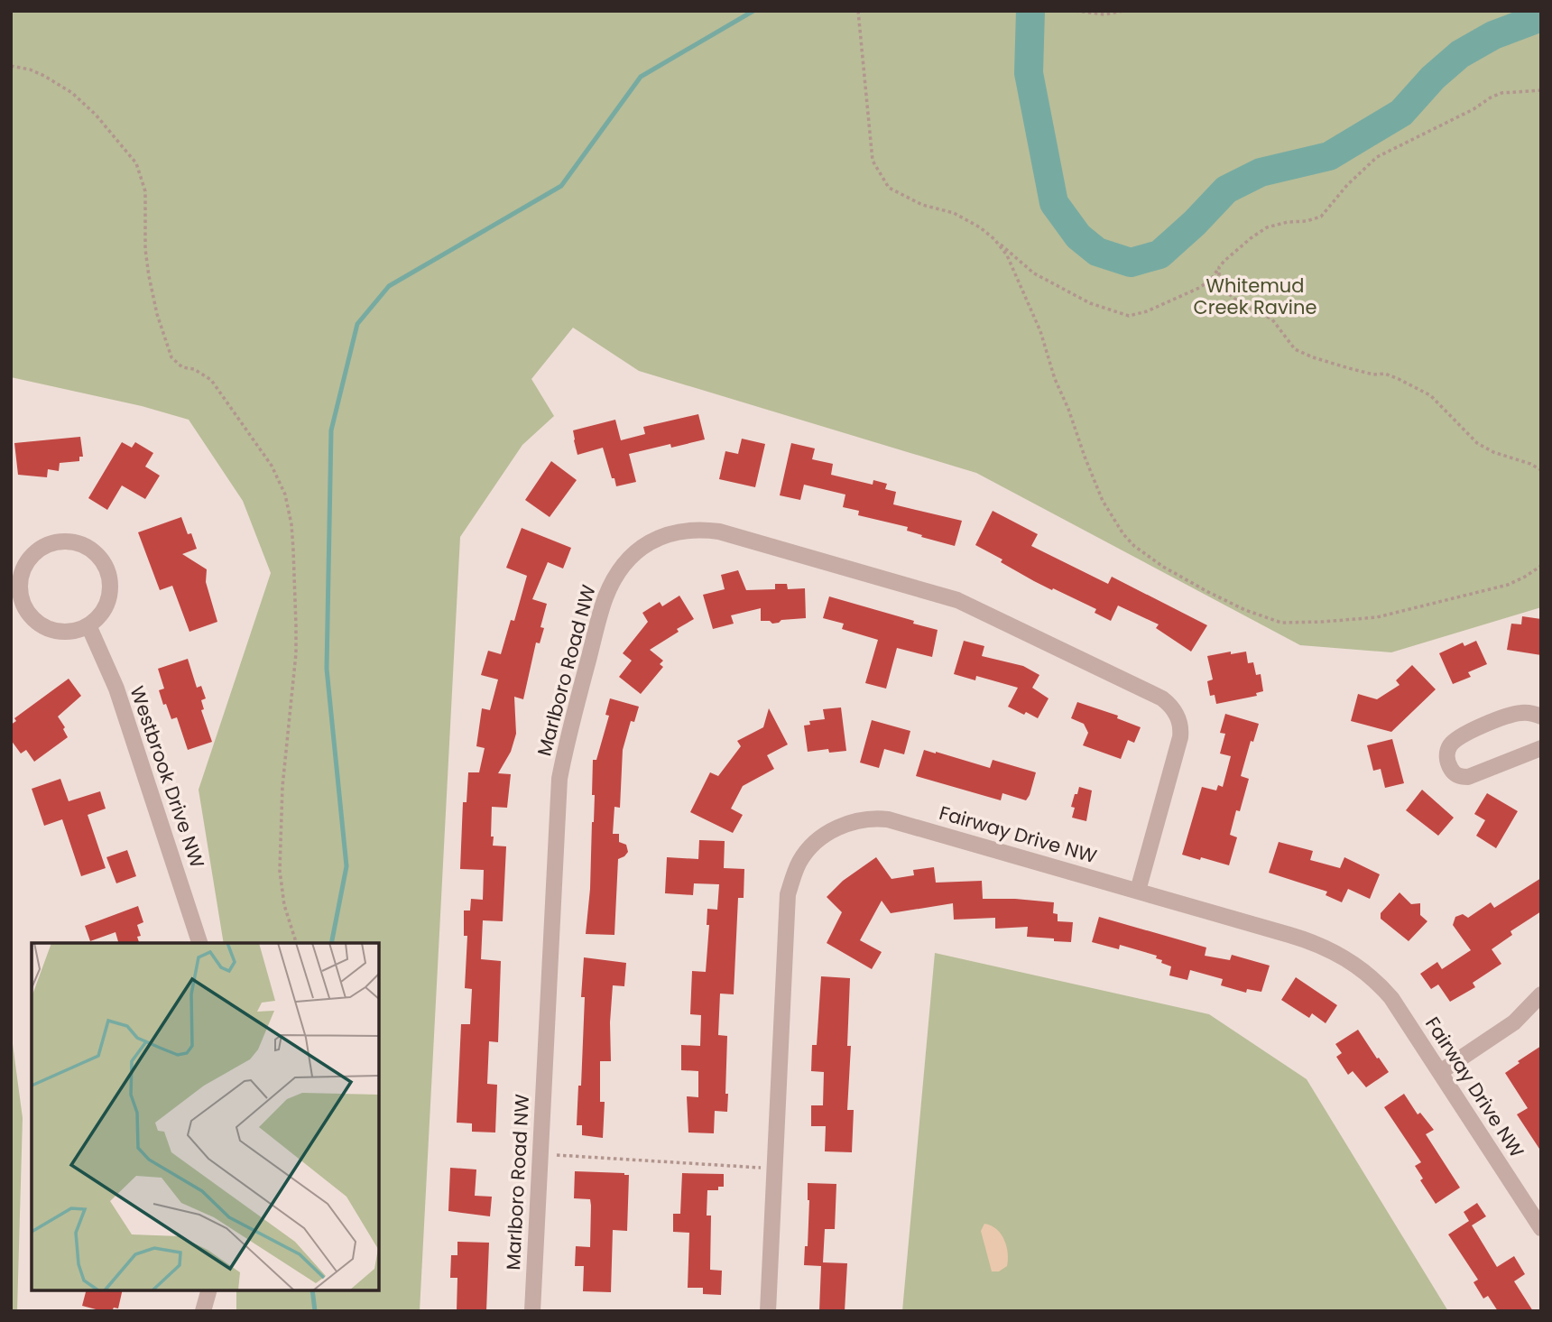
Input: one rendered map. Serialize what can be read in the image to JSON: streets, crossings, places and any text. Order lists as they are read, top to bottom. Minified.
{"streets":{"street":["Marlboro Road NW","Westbrook Drive NW","Fairway Drive NW"]},"crossings":[["Marlboro Road NW","Fairway Drive NW"]],"parks":["Whitemud Creek Ravine"]}
